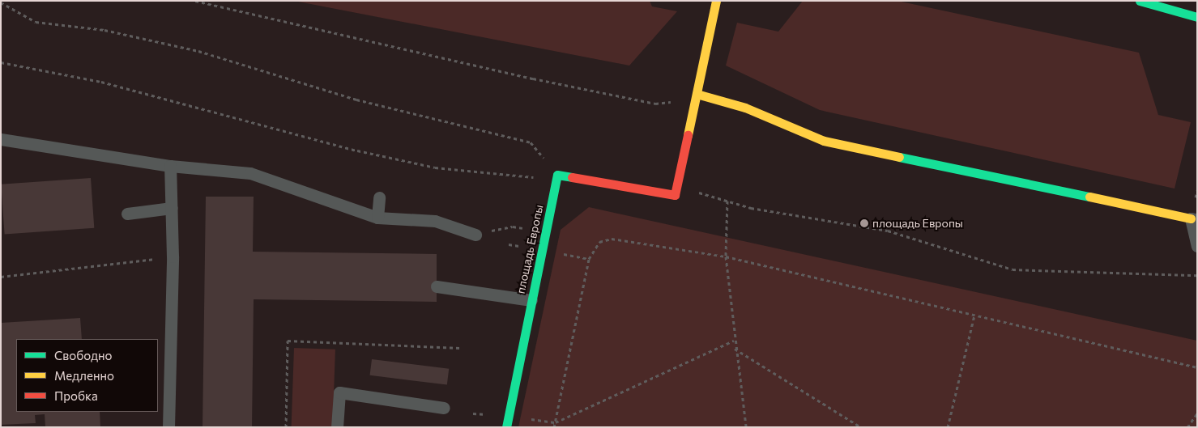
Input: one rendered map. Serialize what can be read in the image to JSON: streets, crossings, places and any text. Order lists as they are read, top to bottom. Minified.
{"streets":{"main road":["площадь Европы"]},"places":["площадь Европы"],"legend":["Свободно","Медленно","Пробка"]}
